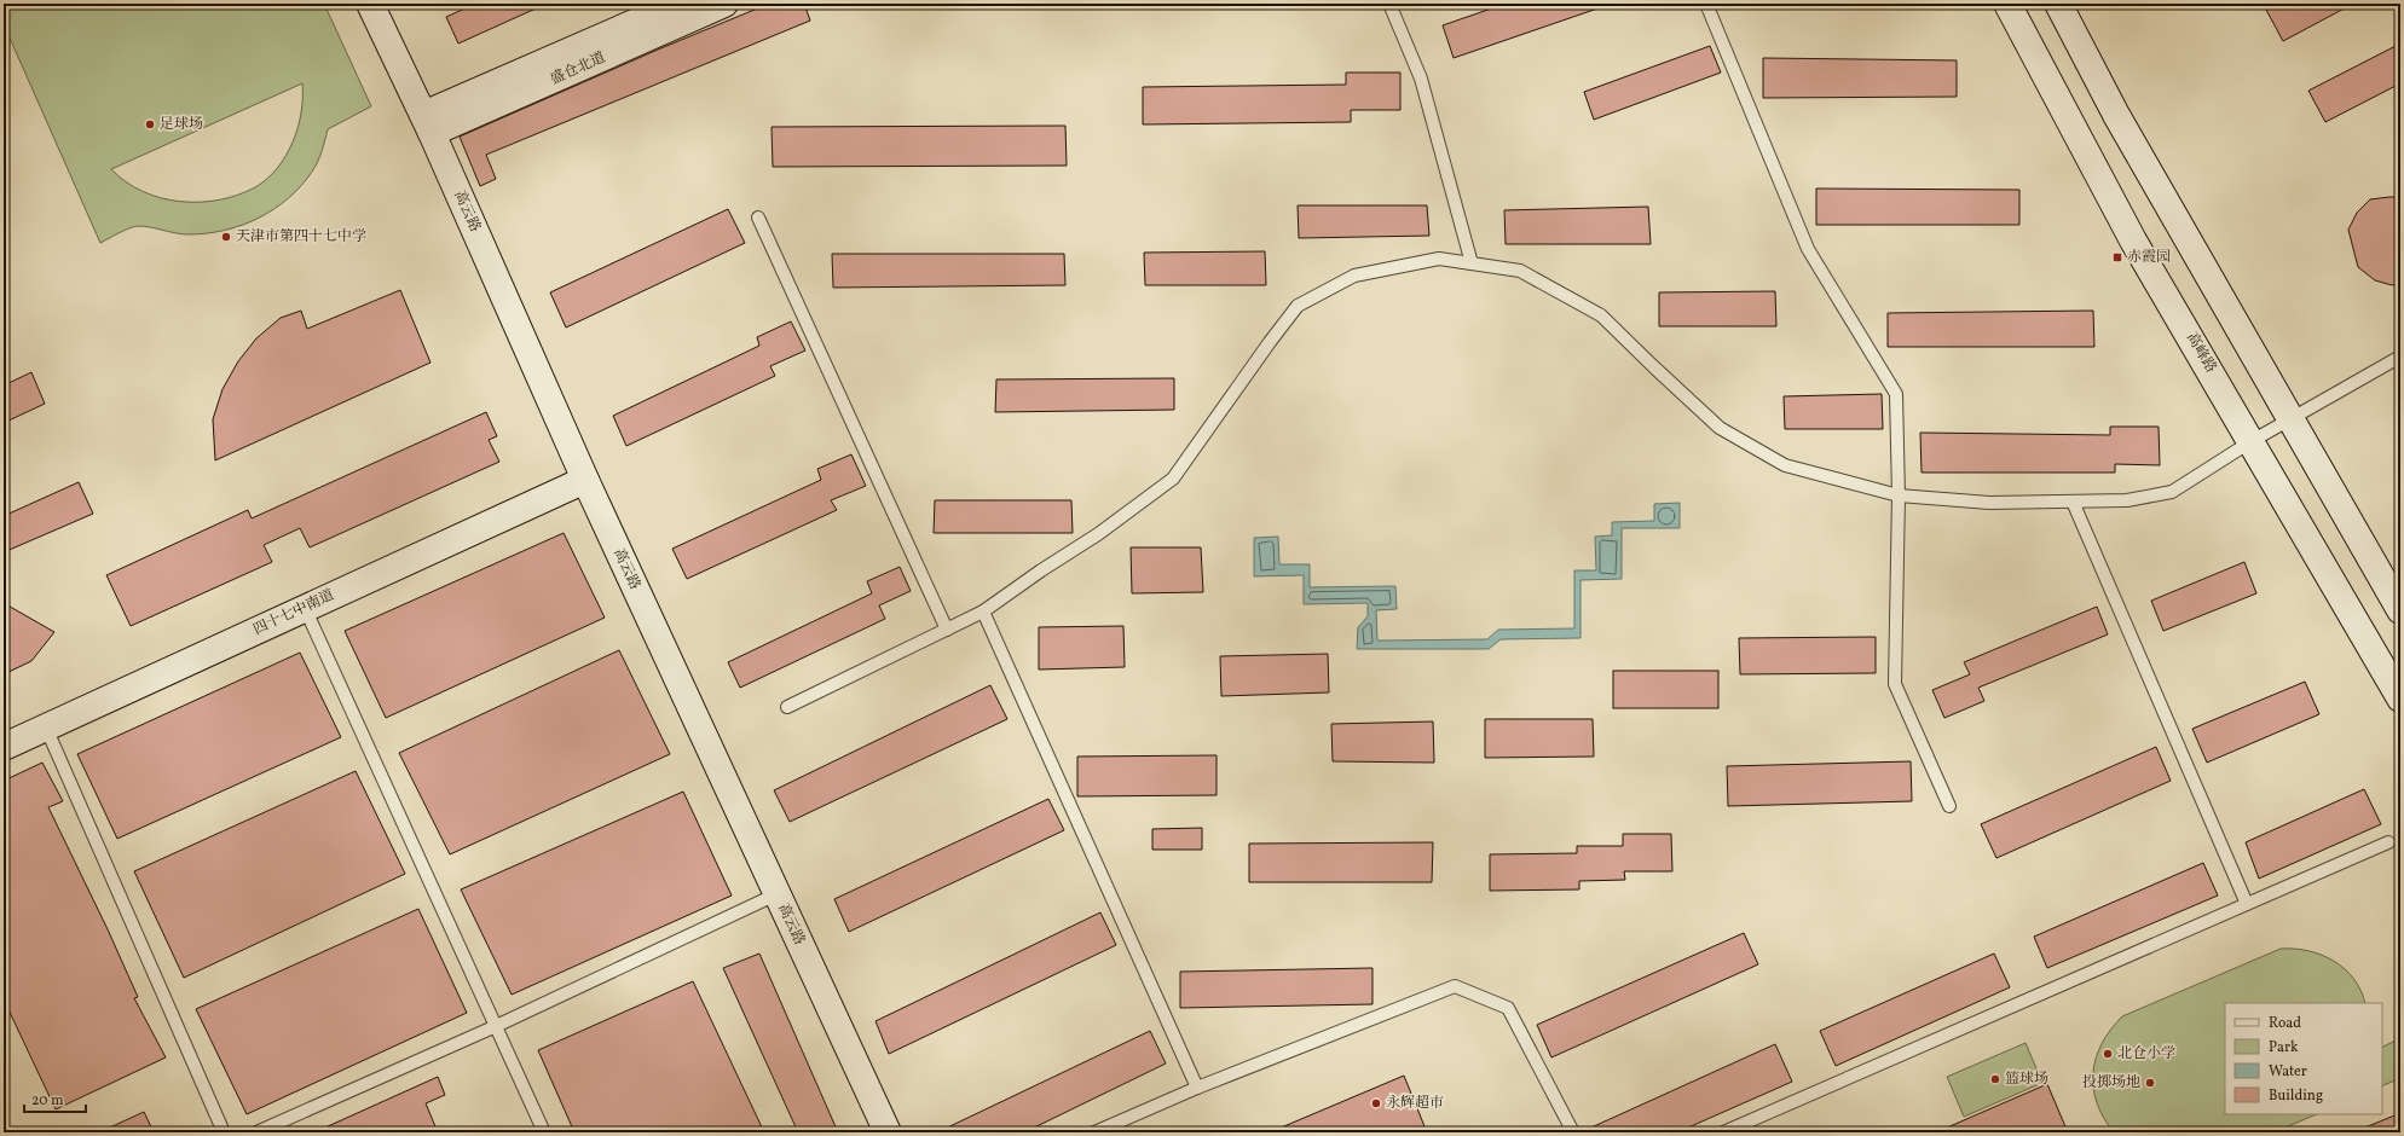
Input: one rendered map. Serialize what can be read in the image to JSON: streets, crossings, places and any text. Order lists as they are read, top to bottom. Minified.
{"streets":{"street":["盛仓北道","高云路","高峰路","四十七中南道"]},"crossings":[["盛仓北道","高云路"],["高云路","四十七中南道"]],"places":{"other":["足球场","天津市第四十七中学","北仓小学","篮球场","投掷场地","永辉超市"],"transit":["赤霞园"]},"legend":["Road","Park","Water","Building"],"scale_bar":"20 m"}
